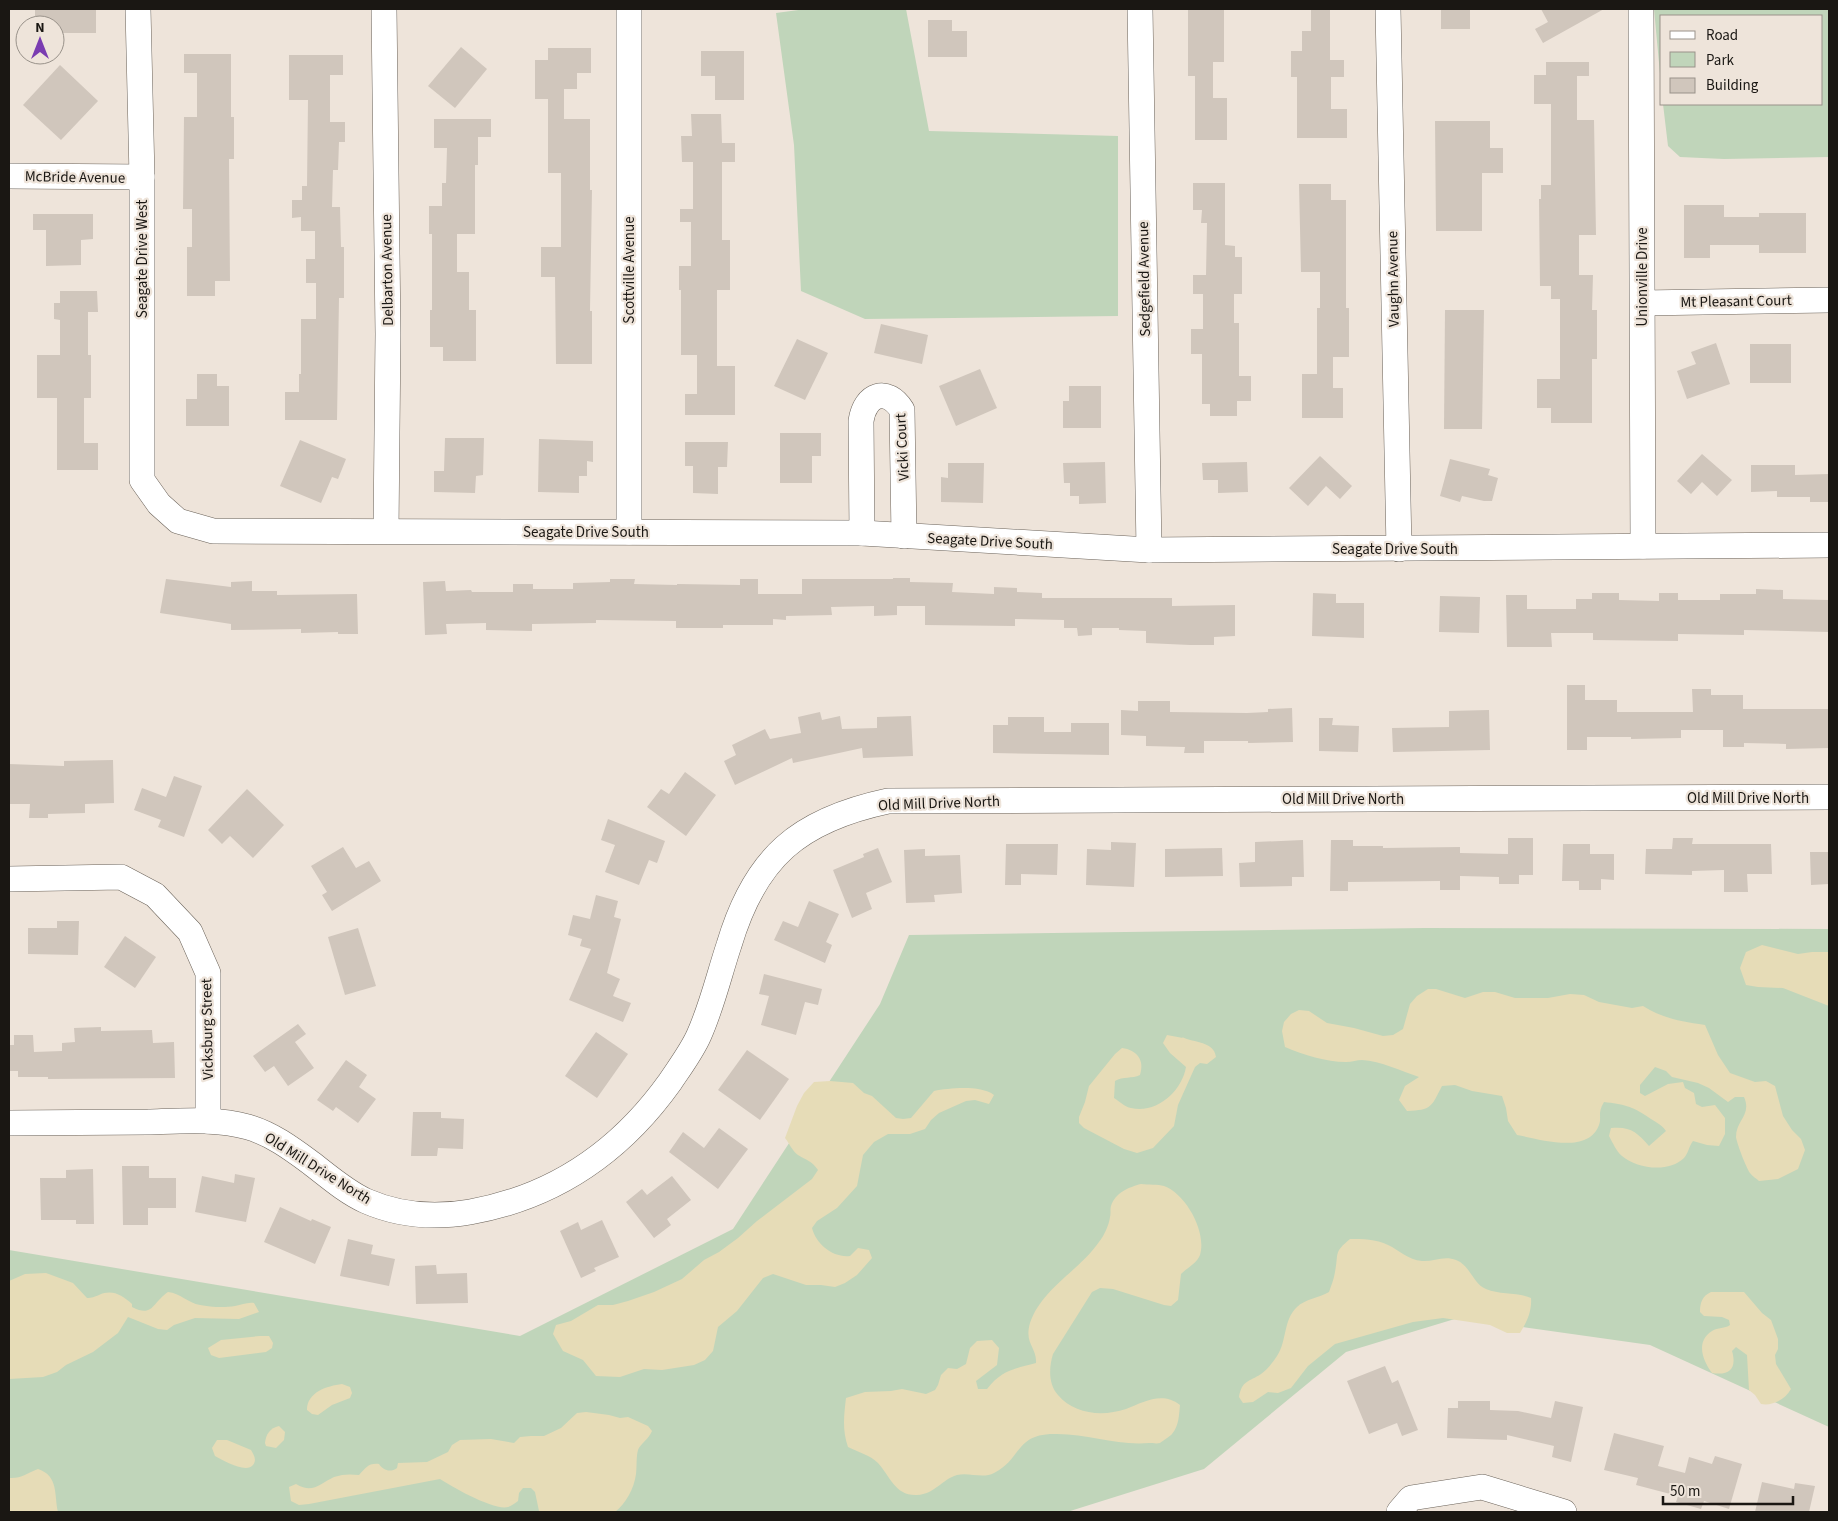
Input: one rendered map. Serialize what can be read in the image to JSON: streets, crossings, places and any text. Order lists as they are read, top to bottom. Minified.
{"streets":{"street":["McBride Avenue","Seagate Drive West","Delbarton Avenue","Scottville Avenue","Unionville Drive","Sedgefield Avenue","Vaughn Avenue","Mt Pleasant Court","Vicki Court","Seagate Drive South","Old Mill Drive North","Vicksburg Street"]},"crossings":[["McBride Avenue","Seagate Drive West"],["Seagate Drive West","Seagate Drive South"],["Delbarton Avenue","Seagate Drive South"],["Scottville Avenue","Seagate Drive South"],["Unionville Drive","Mt Pleasant Court"],["Unionville Drive","Seagate Drive South"],["Sedgefield Avenue","Seagate Drive South"],["Vaughn Avenue","Seagate Drive South"],["Vicki Court","Seagate Drive South"],["Old Mill Drive North","Vicksburg Street"]],"legend":["Road","Park","Building"],"scale_bar":"50 m","north":"top"}
